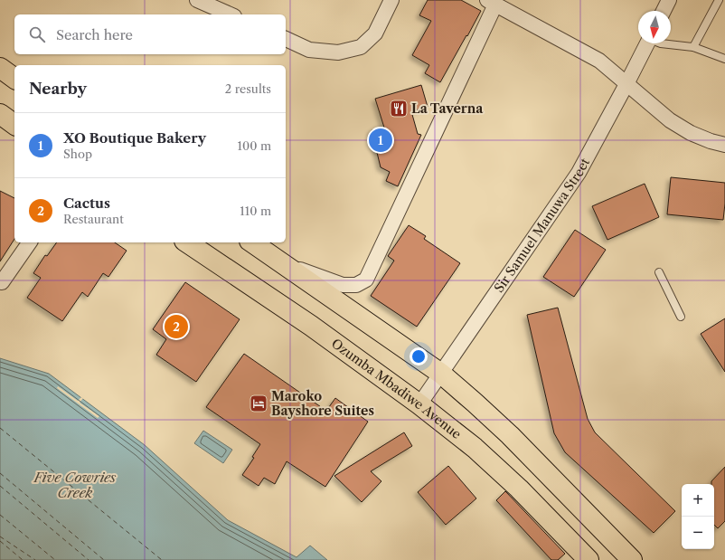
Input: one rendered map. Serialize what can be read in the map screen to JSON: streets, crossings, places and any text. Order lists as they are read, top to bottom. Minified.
{"streets":{"highway":["Ozumba Mbadiwe Avenue"],"street":["Sir Samuel Manuwa Street"]},"crossings":[["Sir Samuel Manuwa Street","Ozumba Mbadiwe Avenue"]],"water":["Five Cowries Creek"],"places":{"restaurant":["La Taverna"],"hotel":["Maroko Bayshore Suites"]},"north":"bottom","page":{"search":"Search here","heading":["Nearby","2 results"],"list":[{"mark":"1","name":"XO Boutique Bakery","note":"Shop","value":"100 m"},{"mark":"2","name":"Cactus","note":"Restaurant","value":"110 m"}],"pins":["1","2"],"map_buttons":["+","−"]}}
